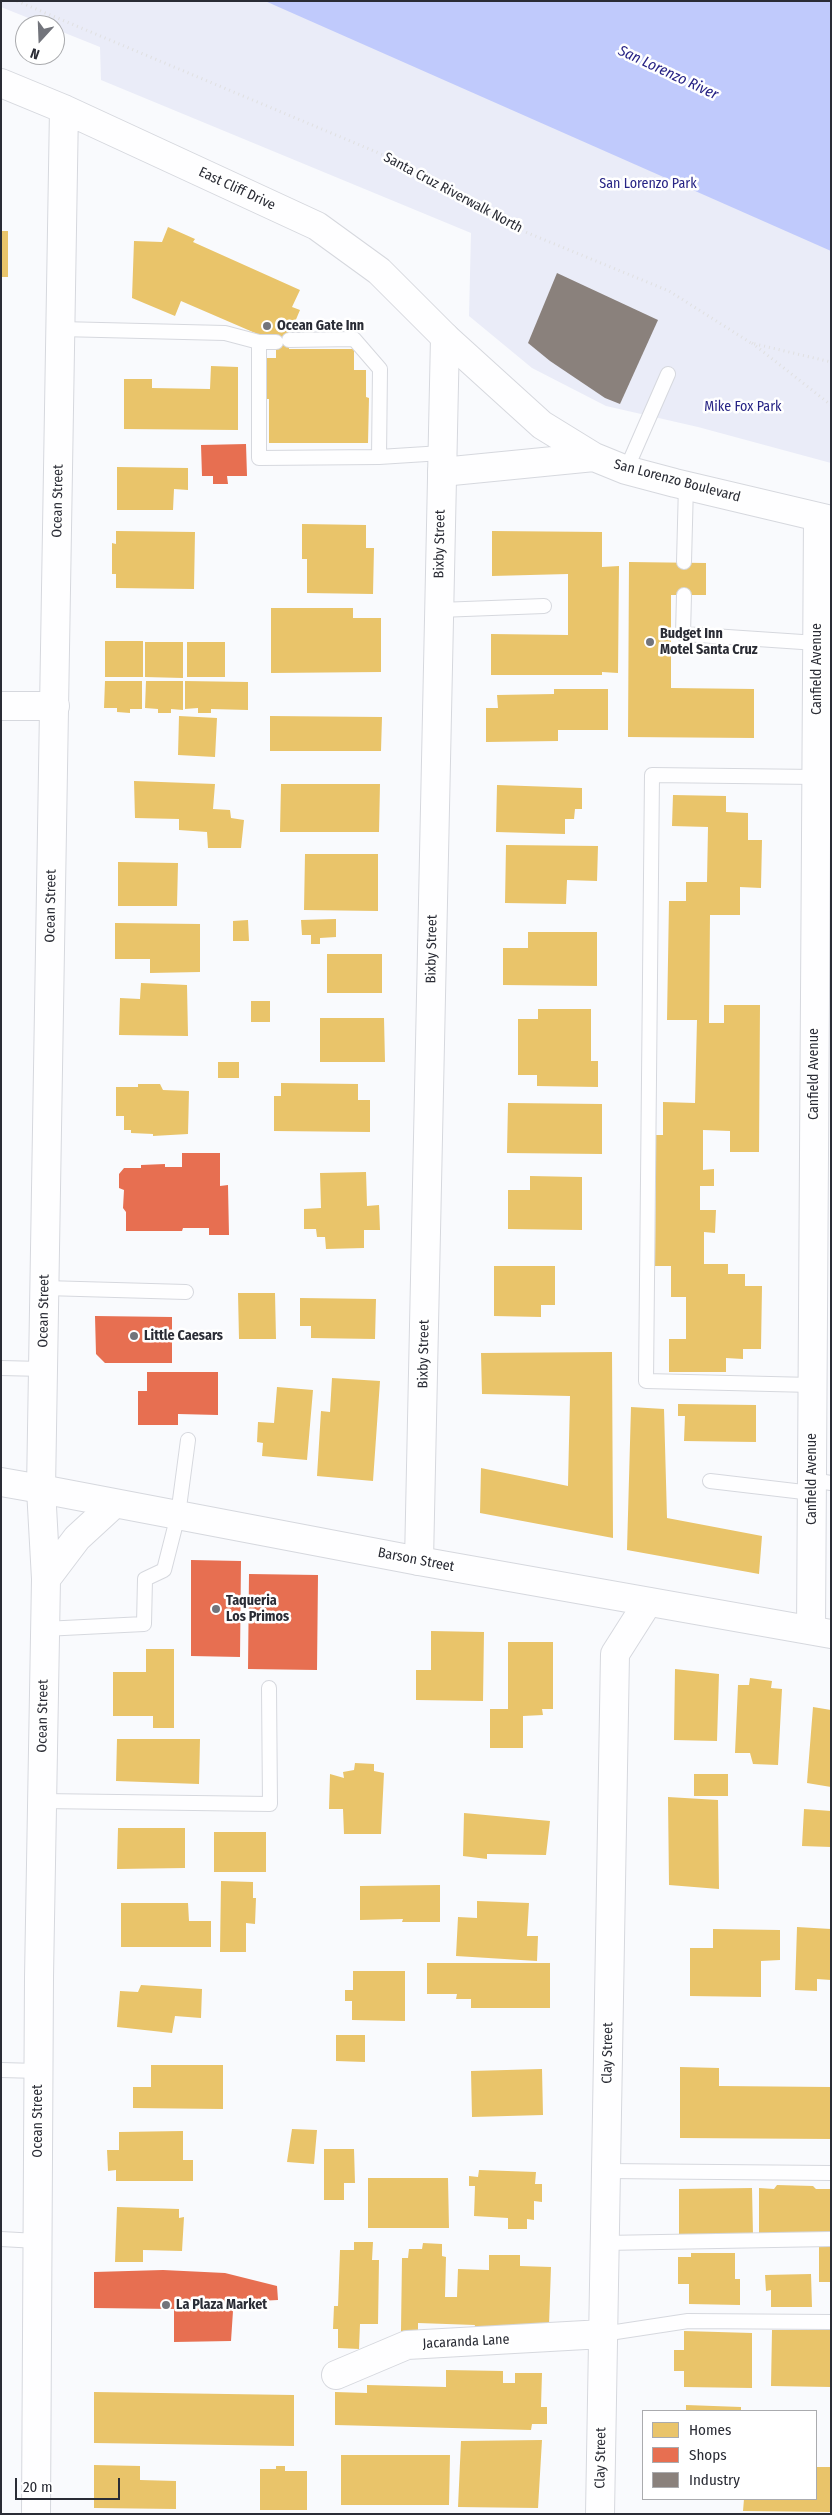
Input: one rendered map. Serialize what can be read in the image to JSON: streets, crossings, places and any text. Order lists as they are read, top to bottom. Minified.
{"streets":{"street":["East Cliff Drive","San Lorenzo Boulevard","Ocean Street","Bixby Street","Canfield Avenue","Barson Street","Clay Street","Jacaranda Lane"],"path":["Santa Cruz Riverwalk North"]},"crossings":[["East Cliff Drive","San Lorenzo Boulevard"],["East Cliff Drive","Ocean Street"],["East Cliff Drive","Bixby Street"],["San Lorenzo Boulevard","Bixby Street"],["San Lorenzo Boulevard","Canfield Avenue"],["Ocean Street","Barson Street"],["Bixby Street","Barson Street"],["Canfield Avenue","Barson Street"],["Barson Street","Clay Street"],["Clay Street","Jacaranda Lane"]],"water":["San Lorenzo River"],"parks":["San Lorenzo Park","Mike Fox Park"],"places":["Ocean Gate Inn","Budget Inn Motel Santa Cruz","Little Caesars","Taqueria Los Primos","La Plaza Market"],"legend":["Homes","Shops","Industry"],"scale_bar":"20 m","north":"bottom"}
